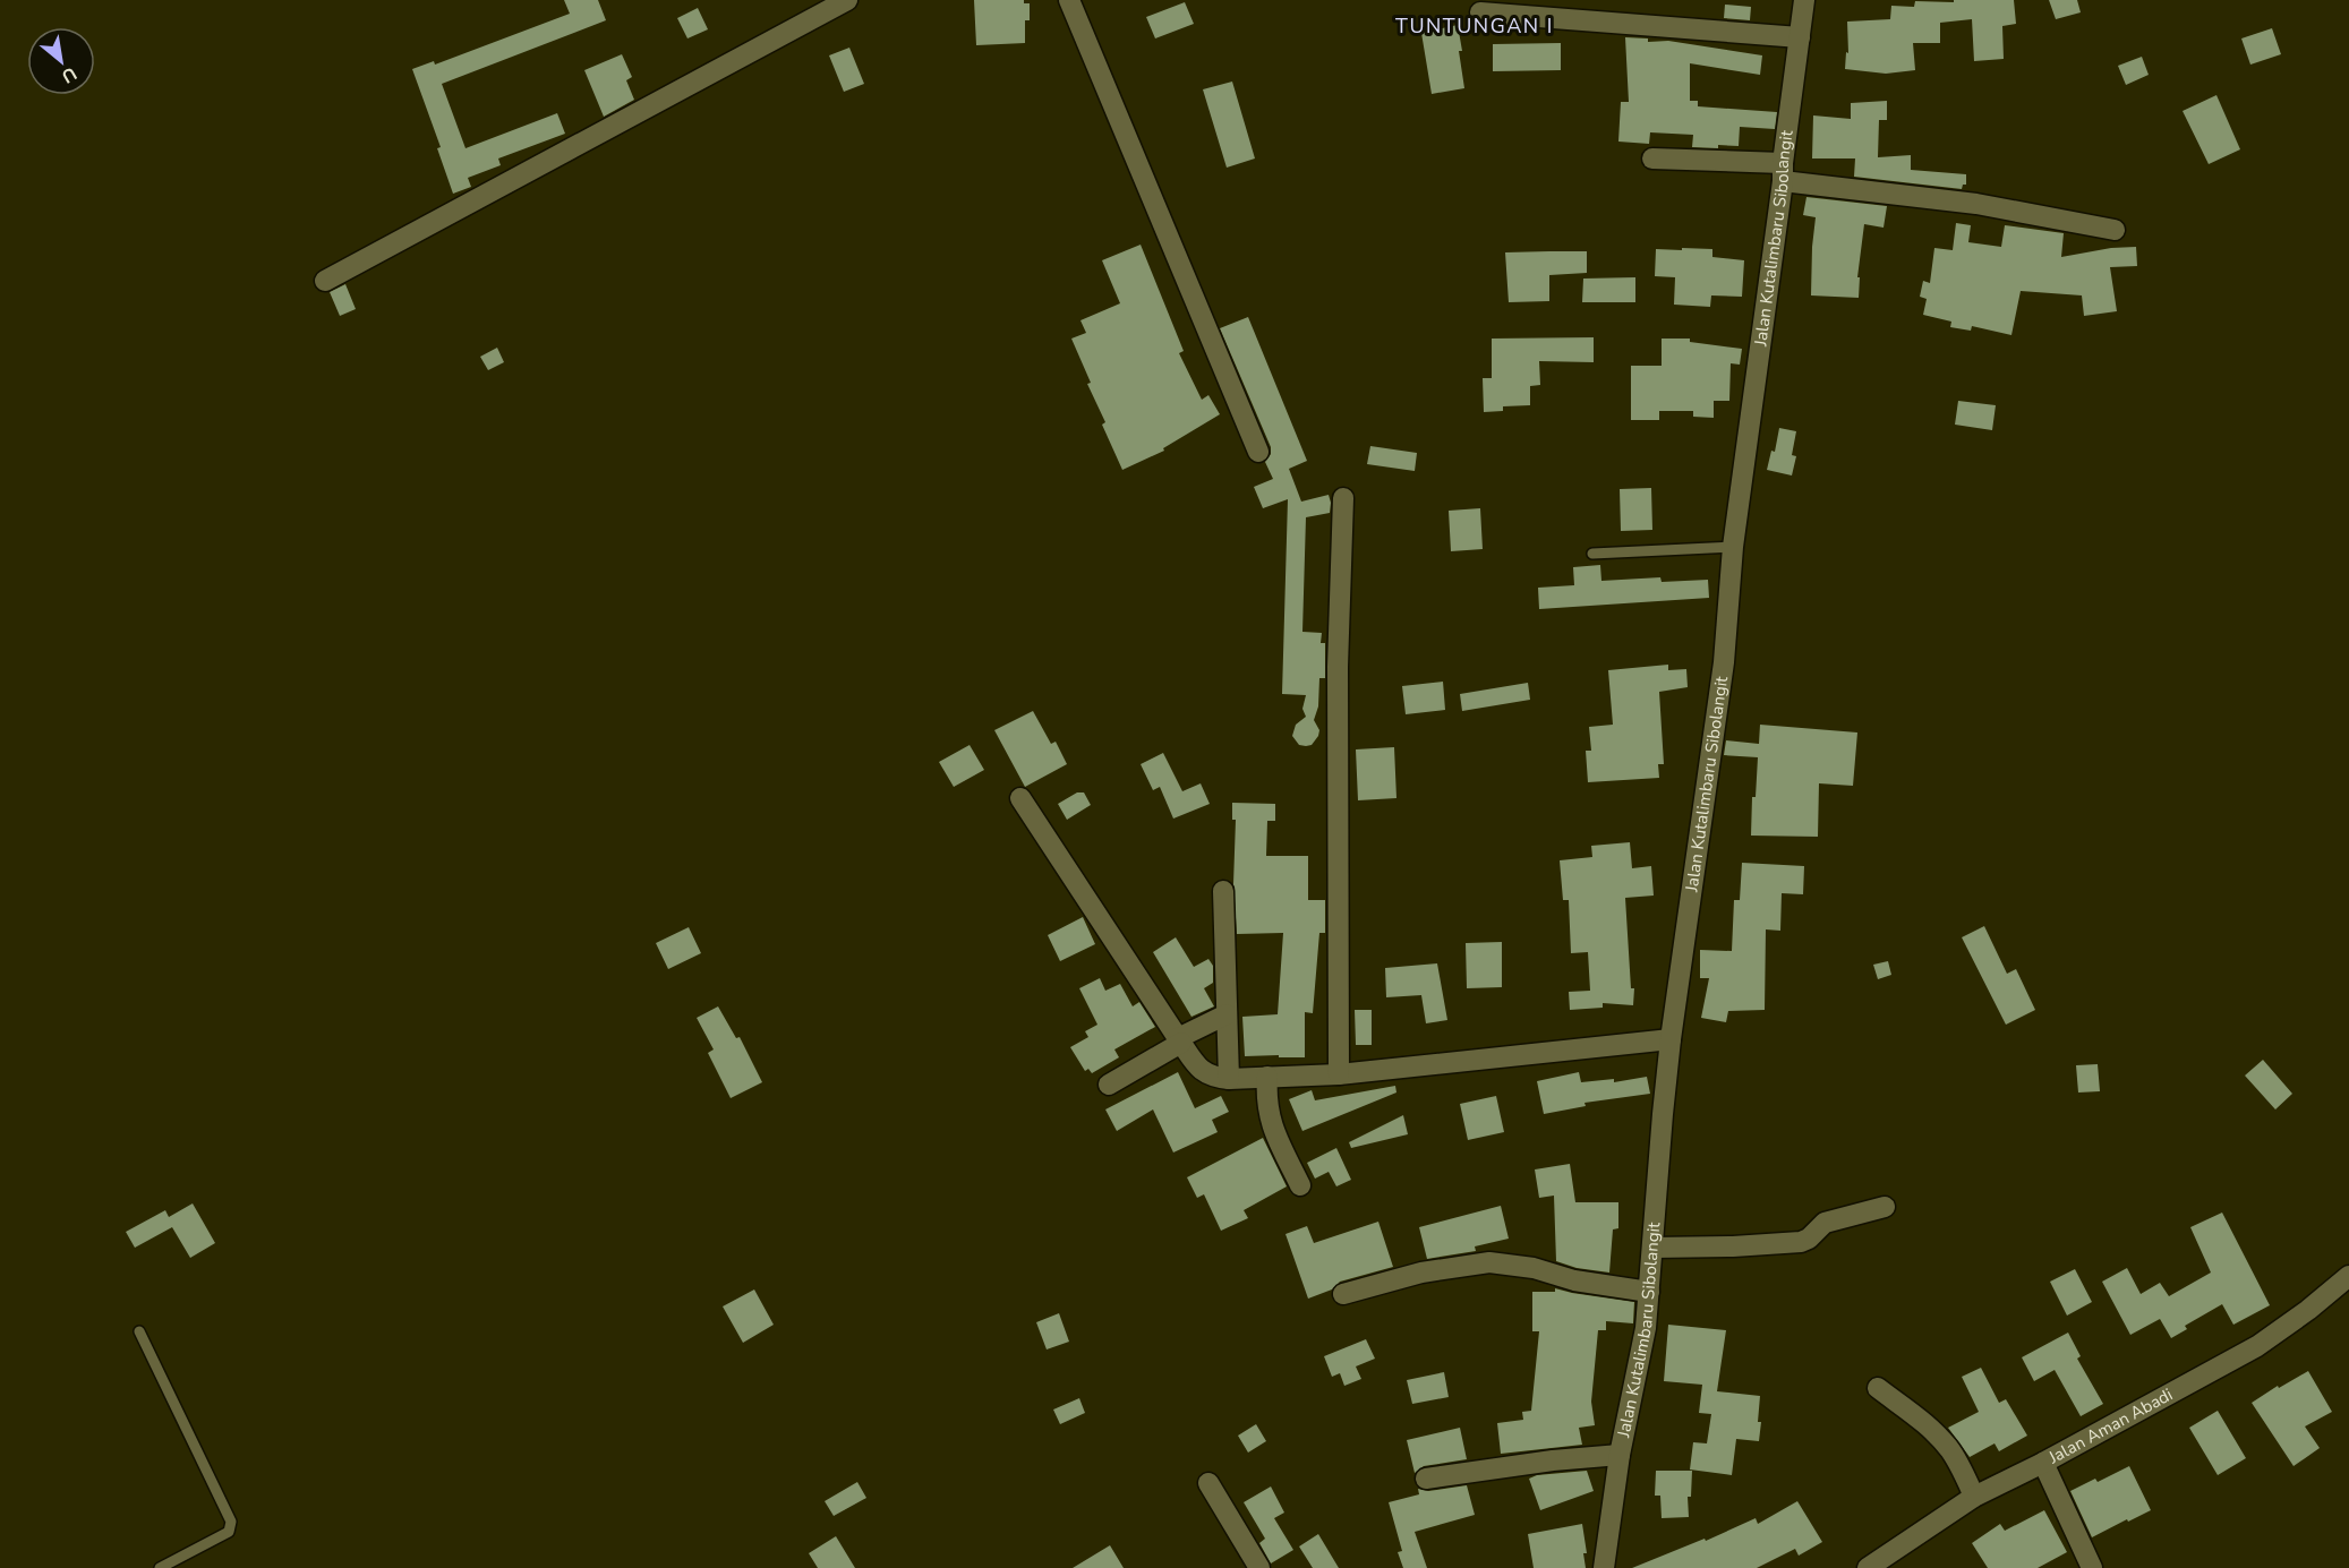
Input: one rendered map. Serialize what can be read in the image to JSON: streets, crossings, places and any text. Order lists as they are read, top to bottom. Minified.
{"streets":{"street":["Jalan Kutalimbaru Sibolangit","Jalan Aman Abadi"]},"districts":["TUNTUNGAN I"],"north":"bottom right"}
